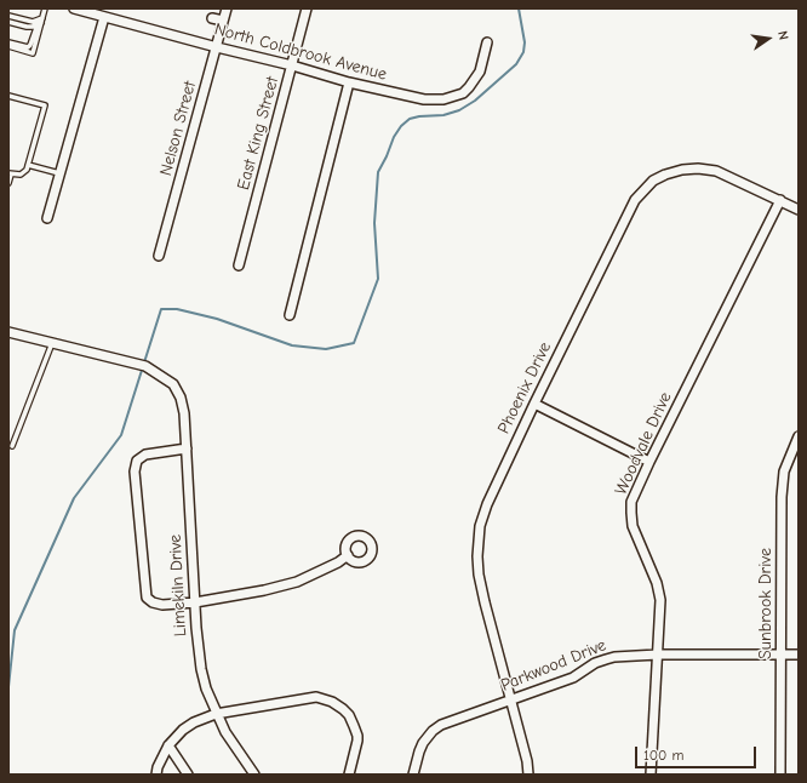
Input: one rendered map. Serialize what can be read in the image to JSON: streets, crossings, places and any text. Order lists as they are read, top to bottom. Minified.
{"streets":{"street":["North Coldbrook Avenue","Nelson Street","East King Street","Phoenix Drive","Woodvale Drive","Limekiln Drive","Sunbrook Drive","Parkwood Drive"]},"crossings":[["North Coldbrook Avenue","Nelson Street"],["North Coldbrook Avenue","East King Street"],["Phoenix Drive","Woodvale Drive"],["Phoenix Drive","Parkwood Drive"],["Woodvale Drive","Parkwood Drive"],["Sunbrook Drive","Parkwood Drive"]],"scale_bar":"100 m","north":"right"}
